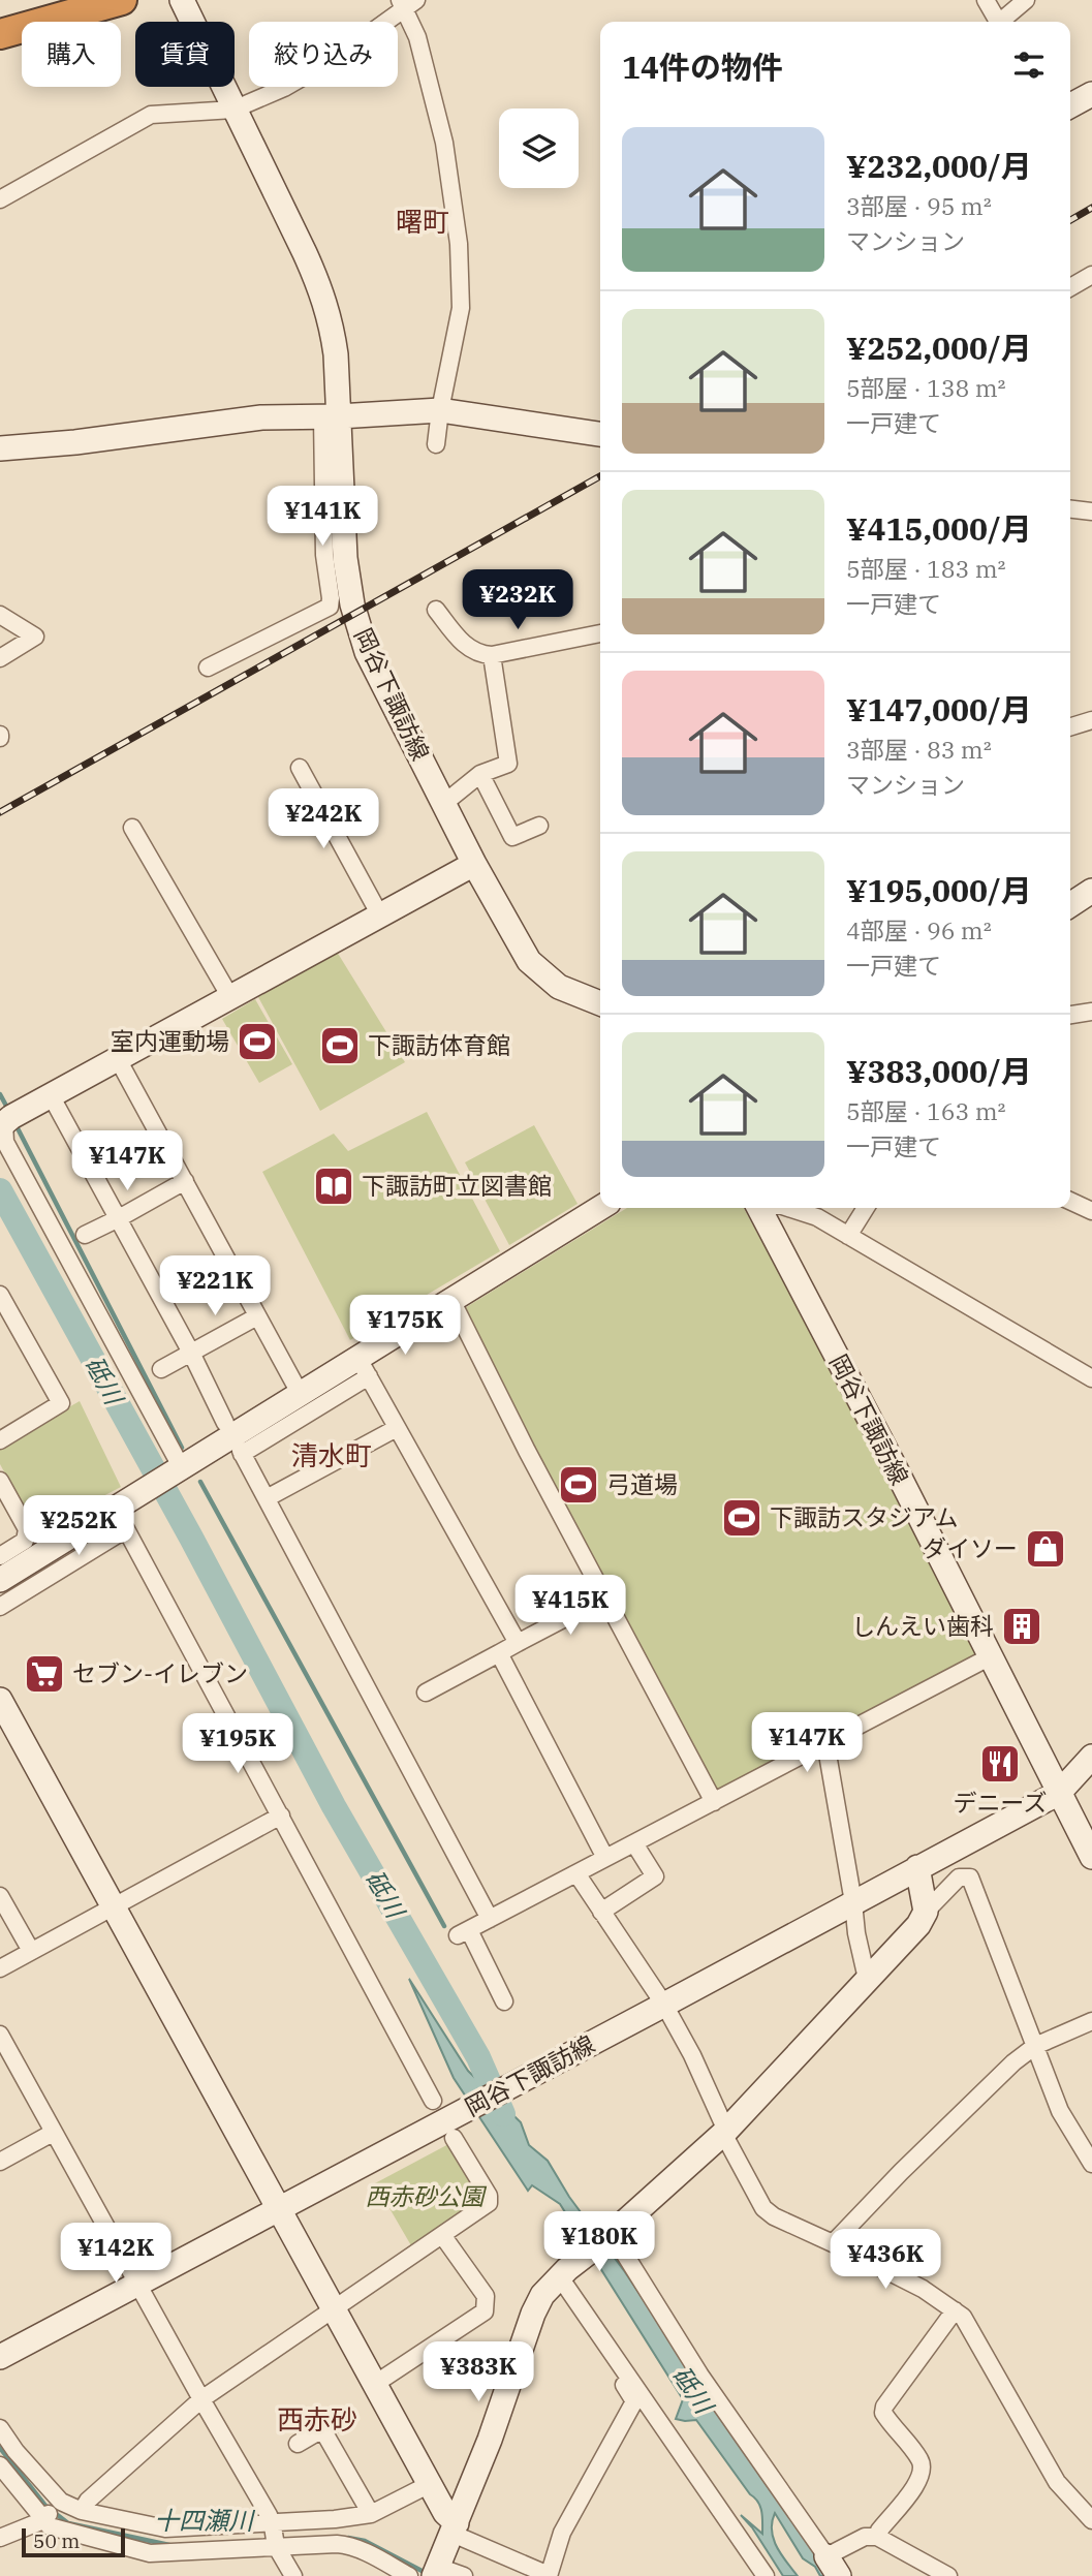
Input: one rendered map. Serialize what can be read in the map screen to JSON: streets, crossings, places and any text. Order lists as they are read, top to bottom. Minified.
{"streets":{"street":["岡谷下諏訪線"]},"districts":["曙町","清水町","西赤砂"],"water":["砥川","十四瀬川"],"parks":["西赤砂公園"],"places":{"sports":["室内運動場","下諏訪体育館","弓道場","下諏訪スタジアム"],"library":["下諏訪町立図書館"],"shop":["ダイソー"],"building":["しんえい歯科"],"supermarket":["セブン-イレブン"],"restaurant":["デニーズ"]},"scale_bar":"50 m","page":{"chip":["購入","賃貸","絞り込み"],"heading":"14件の物件","list":[{"name":"¥232,000/月","note":"3部屋 · 95 m² · マンション"},{"name":"¥252,000/月","note":"5部屋 · 138 m² · 一戸建て"},{"name":"¥415,000/月","note":"5部屋 · 183 m² · 一戸建て"},{"name":"¥147,000/月","note":"3部屋 · 83 m² · マンション"},{"name":"¥195,000/月","note":"4部屋 · 96 m² · 一戸建て"},{"name":"¥383,000/月","note":"5部屋 · 163 m² · 一戸建て"}],"price":["¥141K","¥232K","¥242K","¥147K","¥221K","¥175K","¥252K","¥415K","¥147K","¥195K","¥180K","¥142K","¥436K","¥383K"],"scale":"50 m"}}
